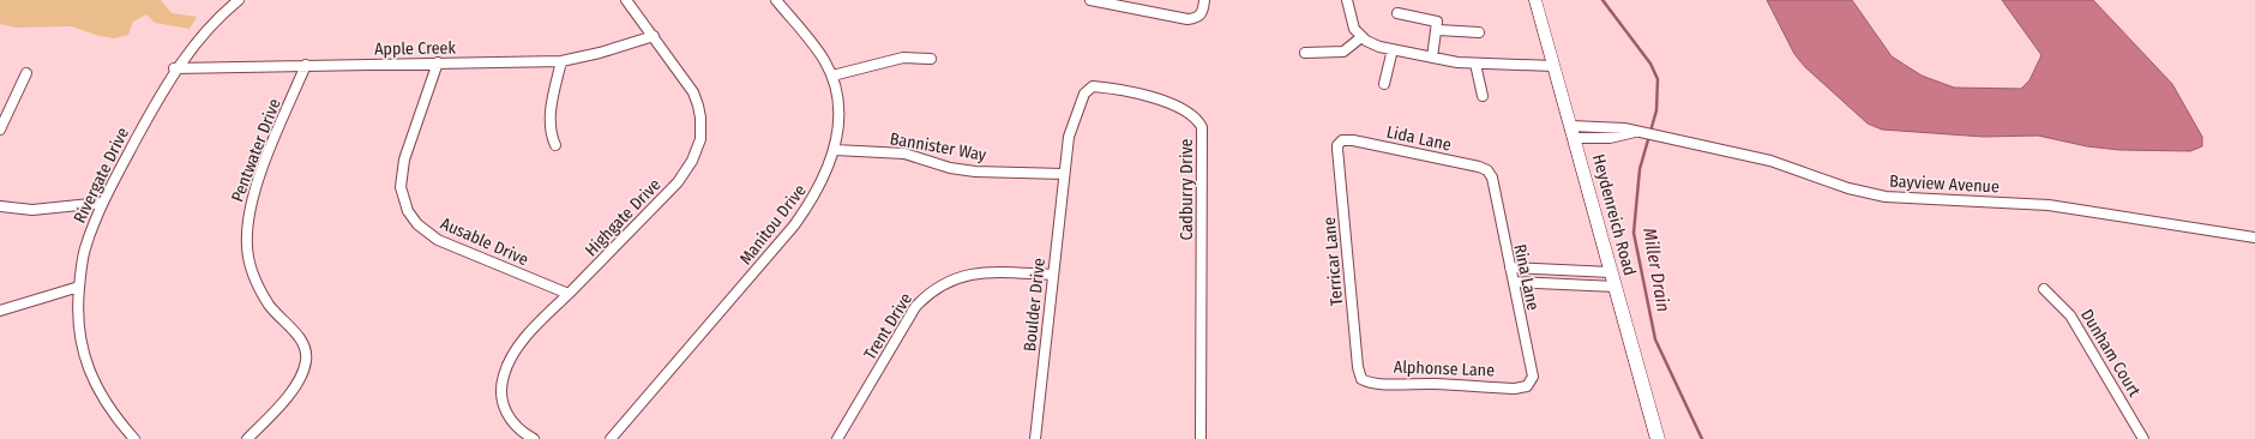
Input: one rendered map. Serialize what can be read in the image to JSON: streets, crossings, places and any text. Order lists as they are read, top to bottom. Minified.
{"streets":{"street":["Apple Creek","Lida Lane","Bannister Way","Pentwater Drive","Rivergate Drive","Bayview Avenue","Cadburry Drive","Heydenreich Road","Highgate Drive","Manitou Drive","Ausable Drive","Terricar Lane","Rina Lane","Boulder Drive","Trent Drive","Dunham Court","Alphonse Lane"]},"crossings":[["Apple Creek","Pentwater Drive"],["Apple Creek","Rivergate Drive"],["Apple Creek","Highgate Drive"],["Apple Creek","Ausable Drive"],["Lida Lane","Terricar Lane"],["Lida Lane","Rina Lane"],["Bannister Way","Cadburry Drive"],["Bannister Way","Manitou Drive"],["Bannister Way","Boulder Drive"],["Bayview Avenue","Heydenreich Road"],["Cadburry Drive","Boulder Drive"],["Highgate Drive","Ausable Drive"],["Terricar Lane","Alphonse Lane"],["Rina Lane","Alphonse Lane"],["Boulder Drive","Trent Drive"]],"water":["Miller Drain"]}
